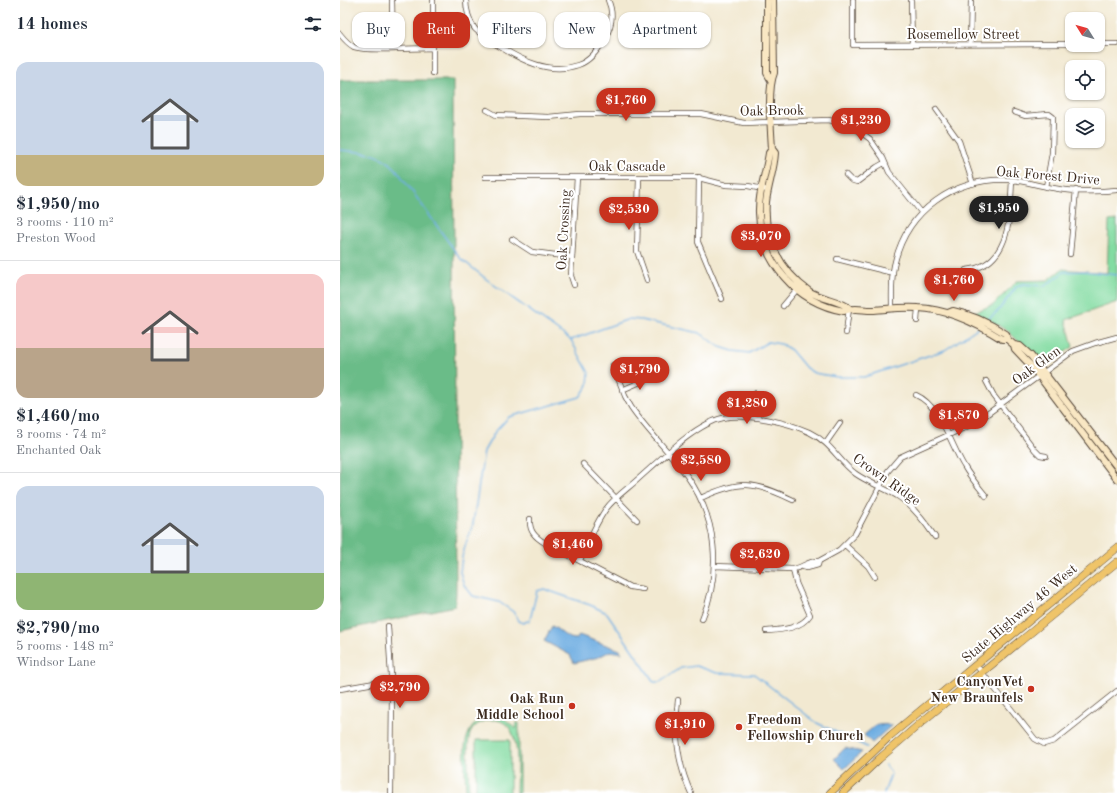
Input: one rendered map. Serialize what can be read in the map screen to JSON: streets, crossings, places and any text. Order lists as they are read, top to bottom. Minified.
{"streets":{"main road":["State Highway 46 West"],"street":["Rosemellow Street","Oak Brook","Oak Cascade","Oak Forest Drive","Oak Crossing","Oak Glen","Crown Ridge"]},"crossings":[["Oak Brook","Oak Forest Drive"],["Oak Cascade","Oak Crossing"],["Oak Glen","Crown Ridge"]],"places":["CanyonVet New Braunfels","Oak Run Middle School","Freedom Fellowship Church"],"north":"top left","page":{"heading":"14 homes","chip":["Buy","Rent","Filters","New","Apartment"],"list":[{"name":"$1,950/mo","note":"3 rooms · 110 m² · Preston Wood"},{"name":"$1,460/mo","note":"3 rooms · 74 m² · Enchanted Oak"},{"name":"$2,790/mo","note":"5 rooms · 148 m² · Windsor Lane"}],"price":["$1,760","$1,230","$1,950","$2,530","$3,070","$1,760","$1,790","$1,280","$1,870","$2,580","$1,460","$2,620","$2,790","$1,910"]}}
